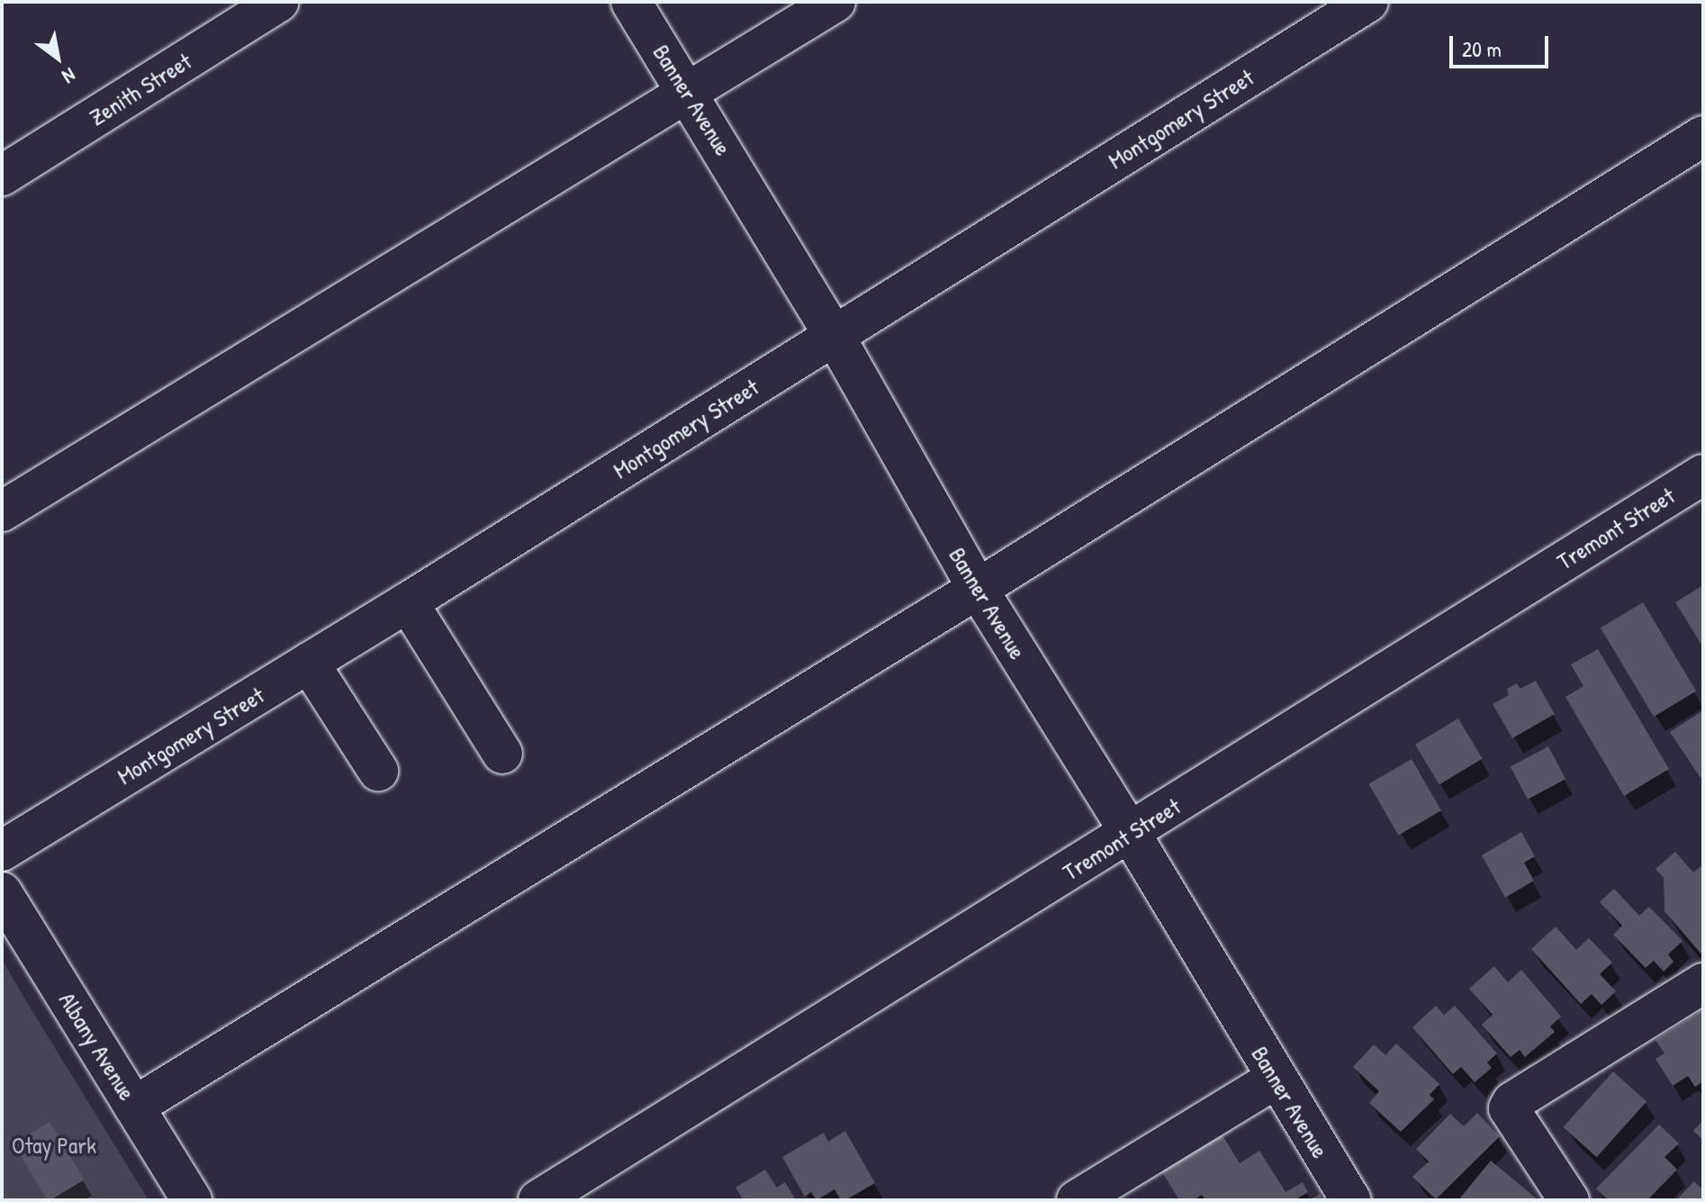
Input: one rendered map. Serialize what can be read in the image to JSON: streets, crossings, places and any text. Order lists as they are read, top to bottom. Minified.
{"streets":{"street":["Zenith Street","Banner Avenue","Montgomery Street","Tremont Street","Albany Avenue"]},"crossings":[["Banner Avenue","Montgomery Street"],["Banner Avenue","Tremont Street"]],"parks":["Otay Park"],"scale_bar":"20 m","north":"bottom right"}
